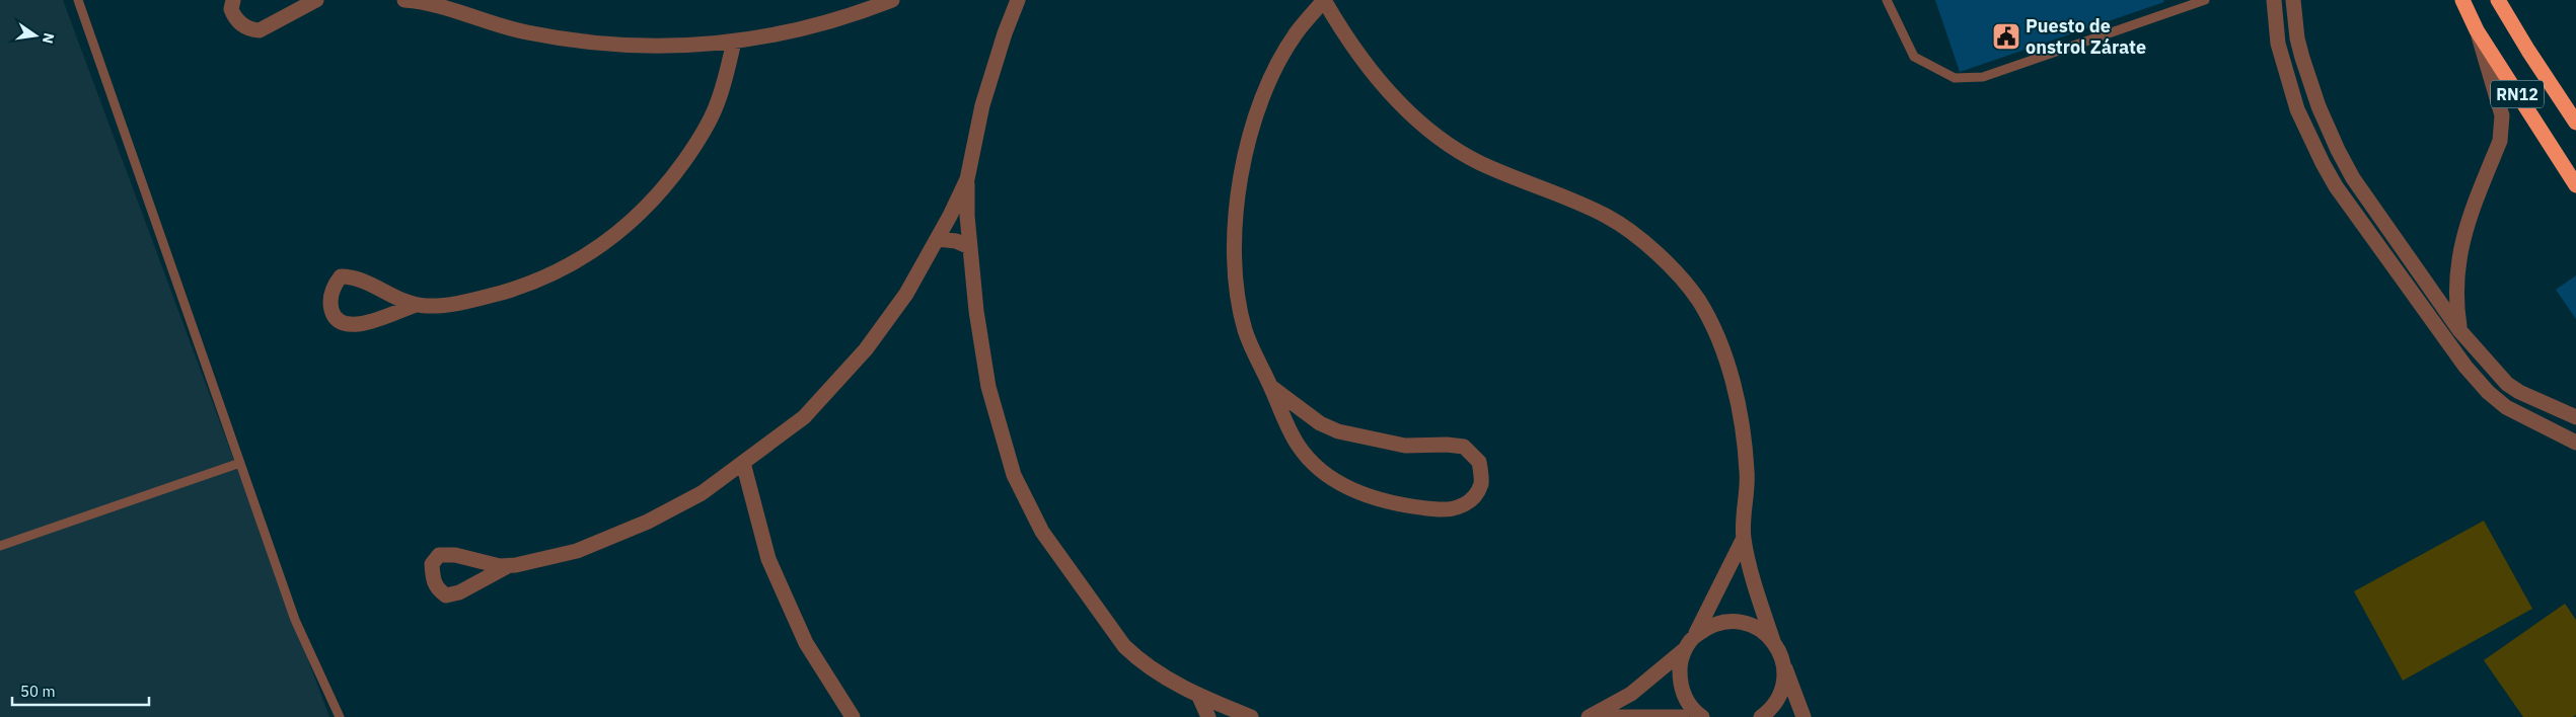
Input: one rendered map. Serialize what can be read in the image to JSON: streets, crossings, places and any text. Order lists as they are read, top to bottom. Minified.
{"streets":{"highway":["RN12"]},"places":{"public building":["Puesto de onstrol Zárate"]},"scale_bar":"50 m","north":"right"}
